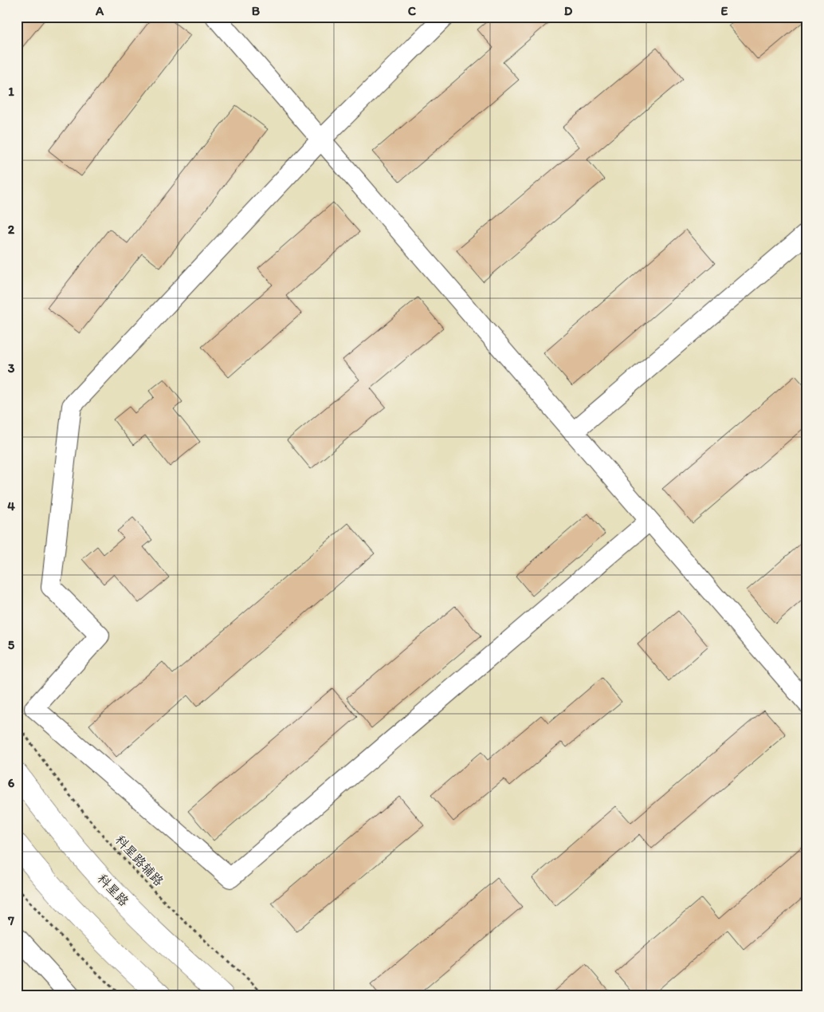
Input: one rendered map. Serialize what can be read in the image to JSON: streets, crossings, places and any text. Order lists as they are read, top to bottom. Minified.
{"streets":{"main road":["科星路"],"path":["科星路辅路"]},"grid":{"columns":["A","B","C","D","E"],"rows":["1","2","3","4","5","6","7"]}}
